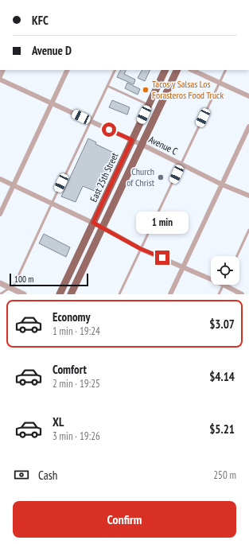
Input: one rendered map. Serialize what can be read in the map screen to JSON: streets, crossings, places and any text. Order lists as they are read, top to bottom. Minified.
{"streets":{"main road":["East 25th Street"],"street":["Avenue C"]},"crossings":[["Avenue C","East 25th Street"]],"places":["Tacos y Salsas Los Forasteros Food Truck","Church of Christ"],"scale_bar":"100 m","page":{"banner":["KFC","Avenue D"],"bubble":"1 min","scale":"100 m","list":[{"name":"Economy","note":"1 min · 19:24","value":"$3.07"},{"name":"Comfort","note":"2 min · 19:25","value":"$4.14"},{"name":"XL","note":"3 min · 19:26","value":"$5.21"}],"pay":["Cash","250 m"],"buttons":"Confirm"}}
